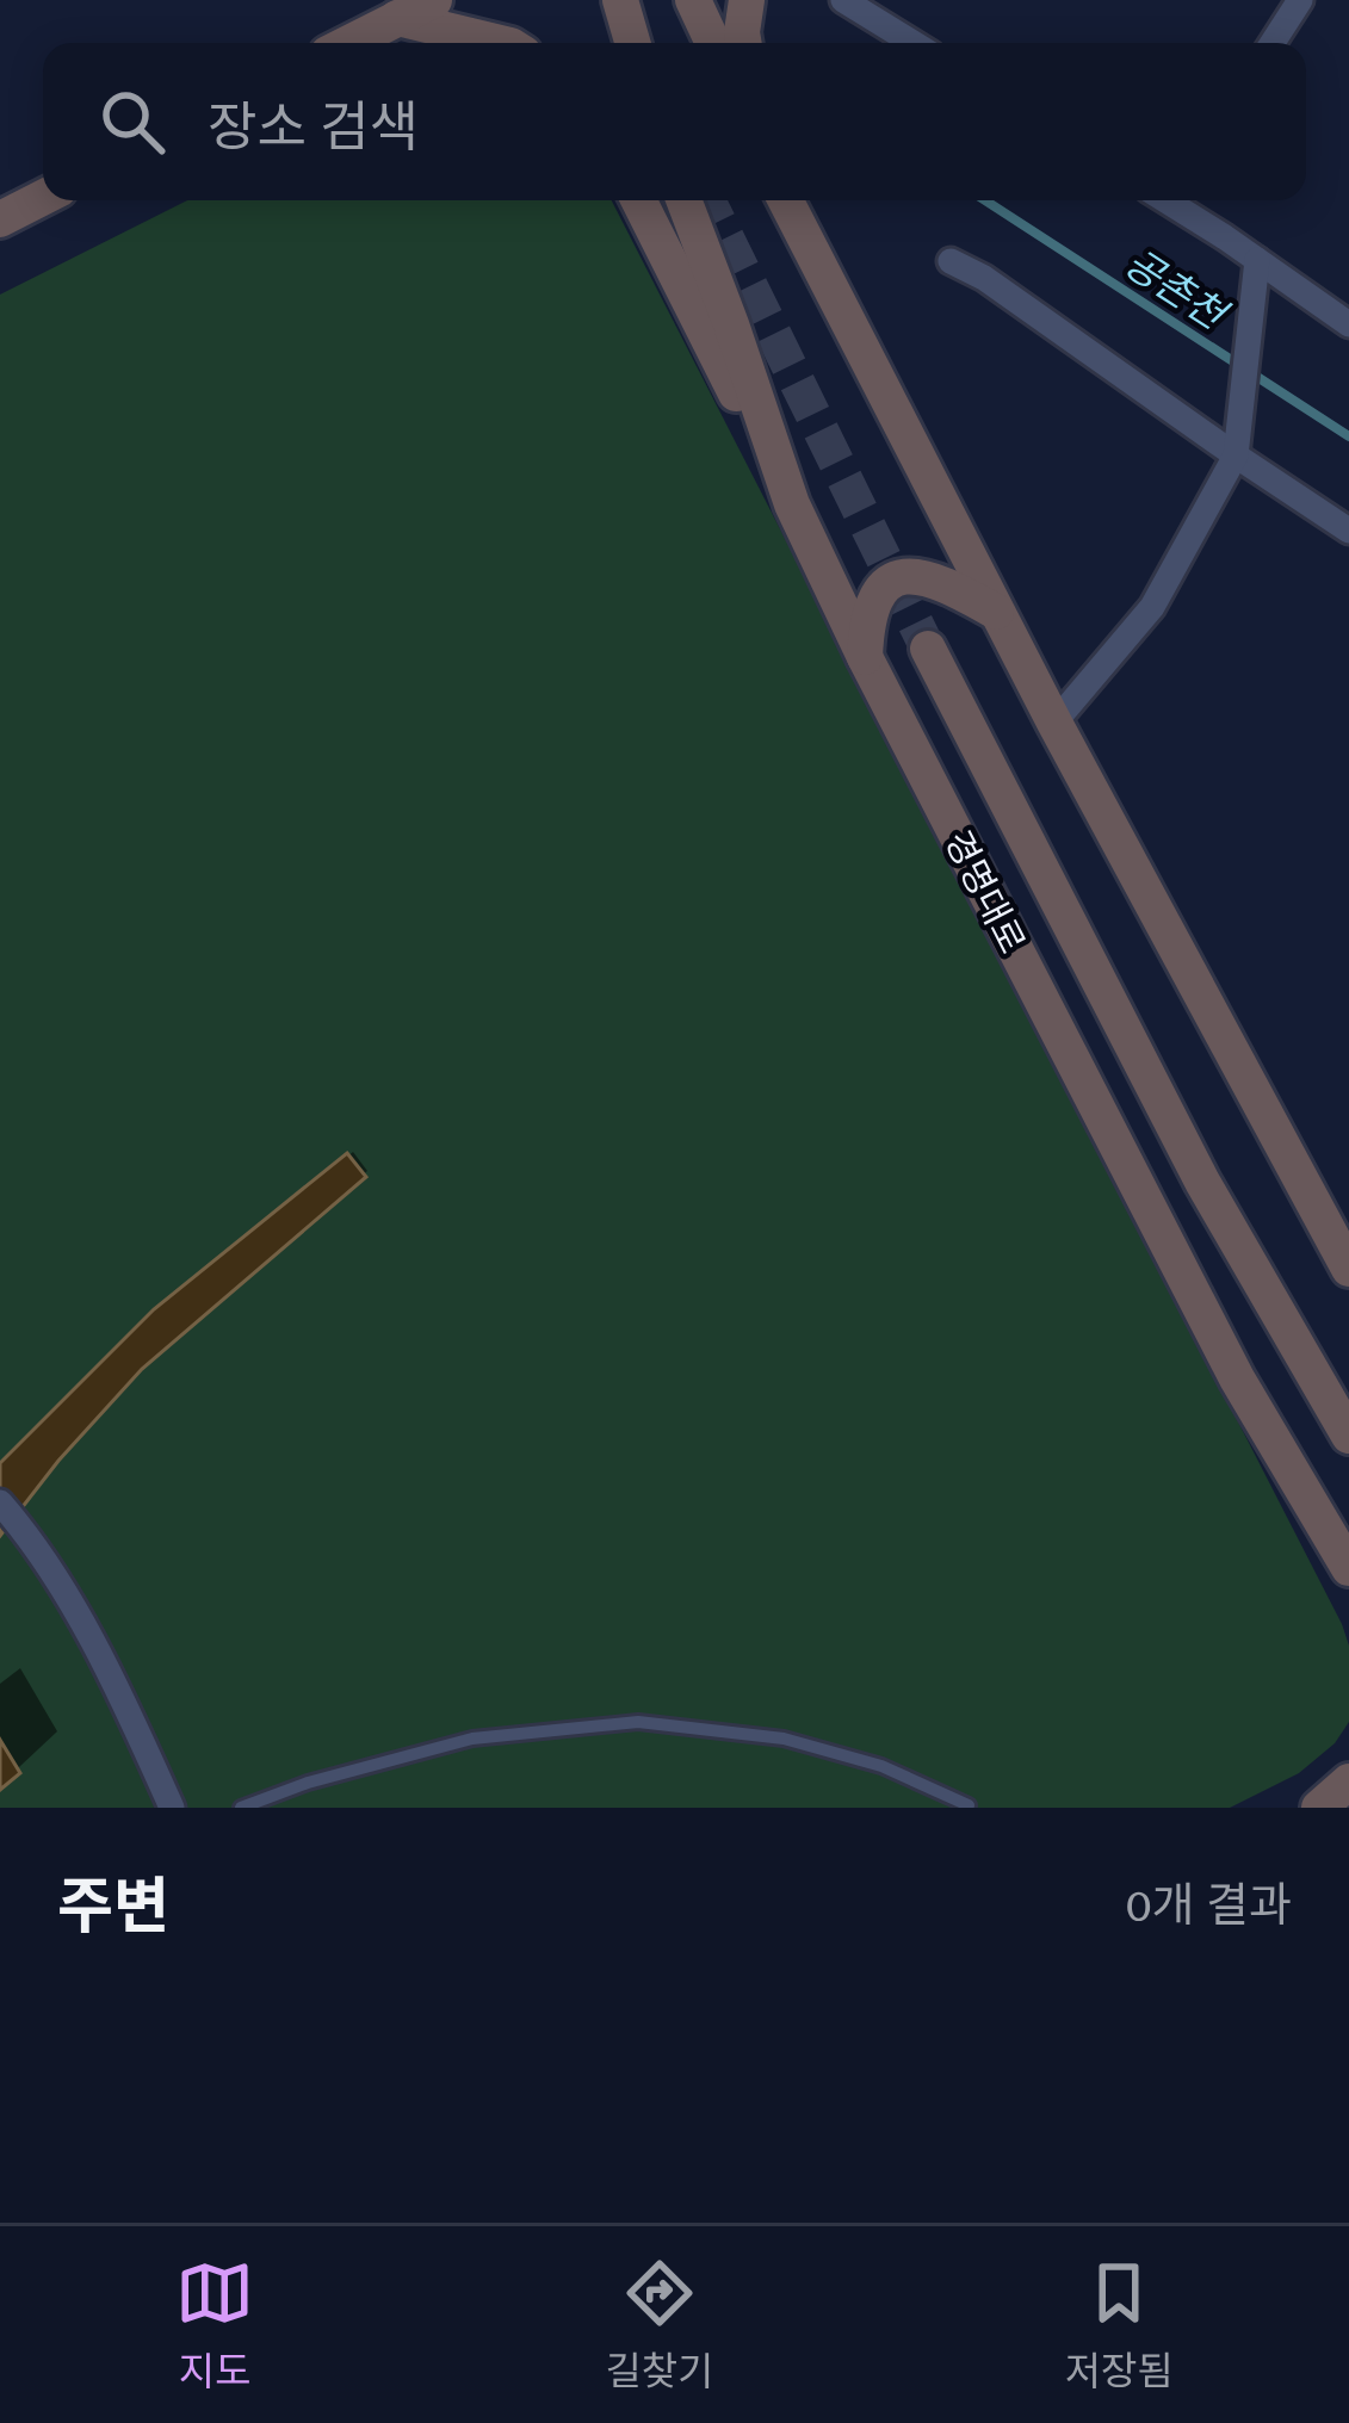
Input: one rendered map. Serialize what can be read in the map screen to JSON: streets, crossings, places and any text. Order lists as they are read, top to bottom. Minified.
{"streets":{"main road":["경명대로"]},"water":["공촌천"],"page":{"search":"장소 검색","heading":["주변","0개 결과"],"nav":["지도","길찾기","저장됨"]}}
